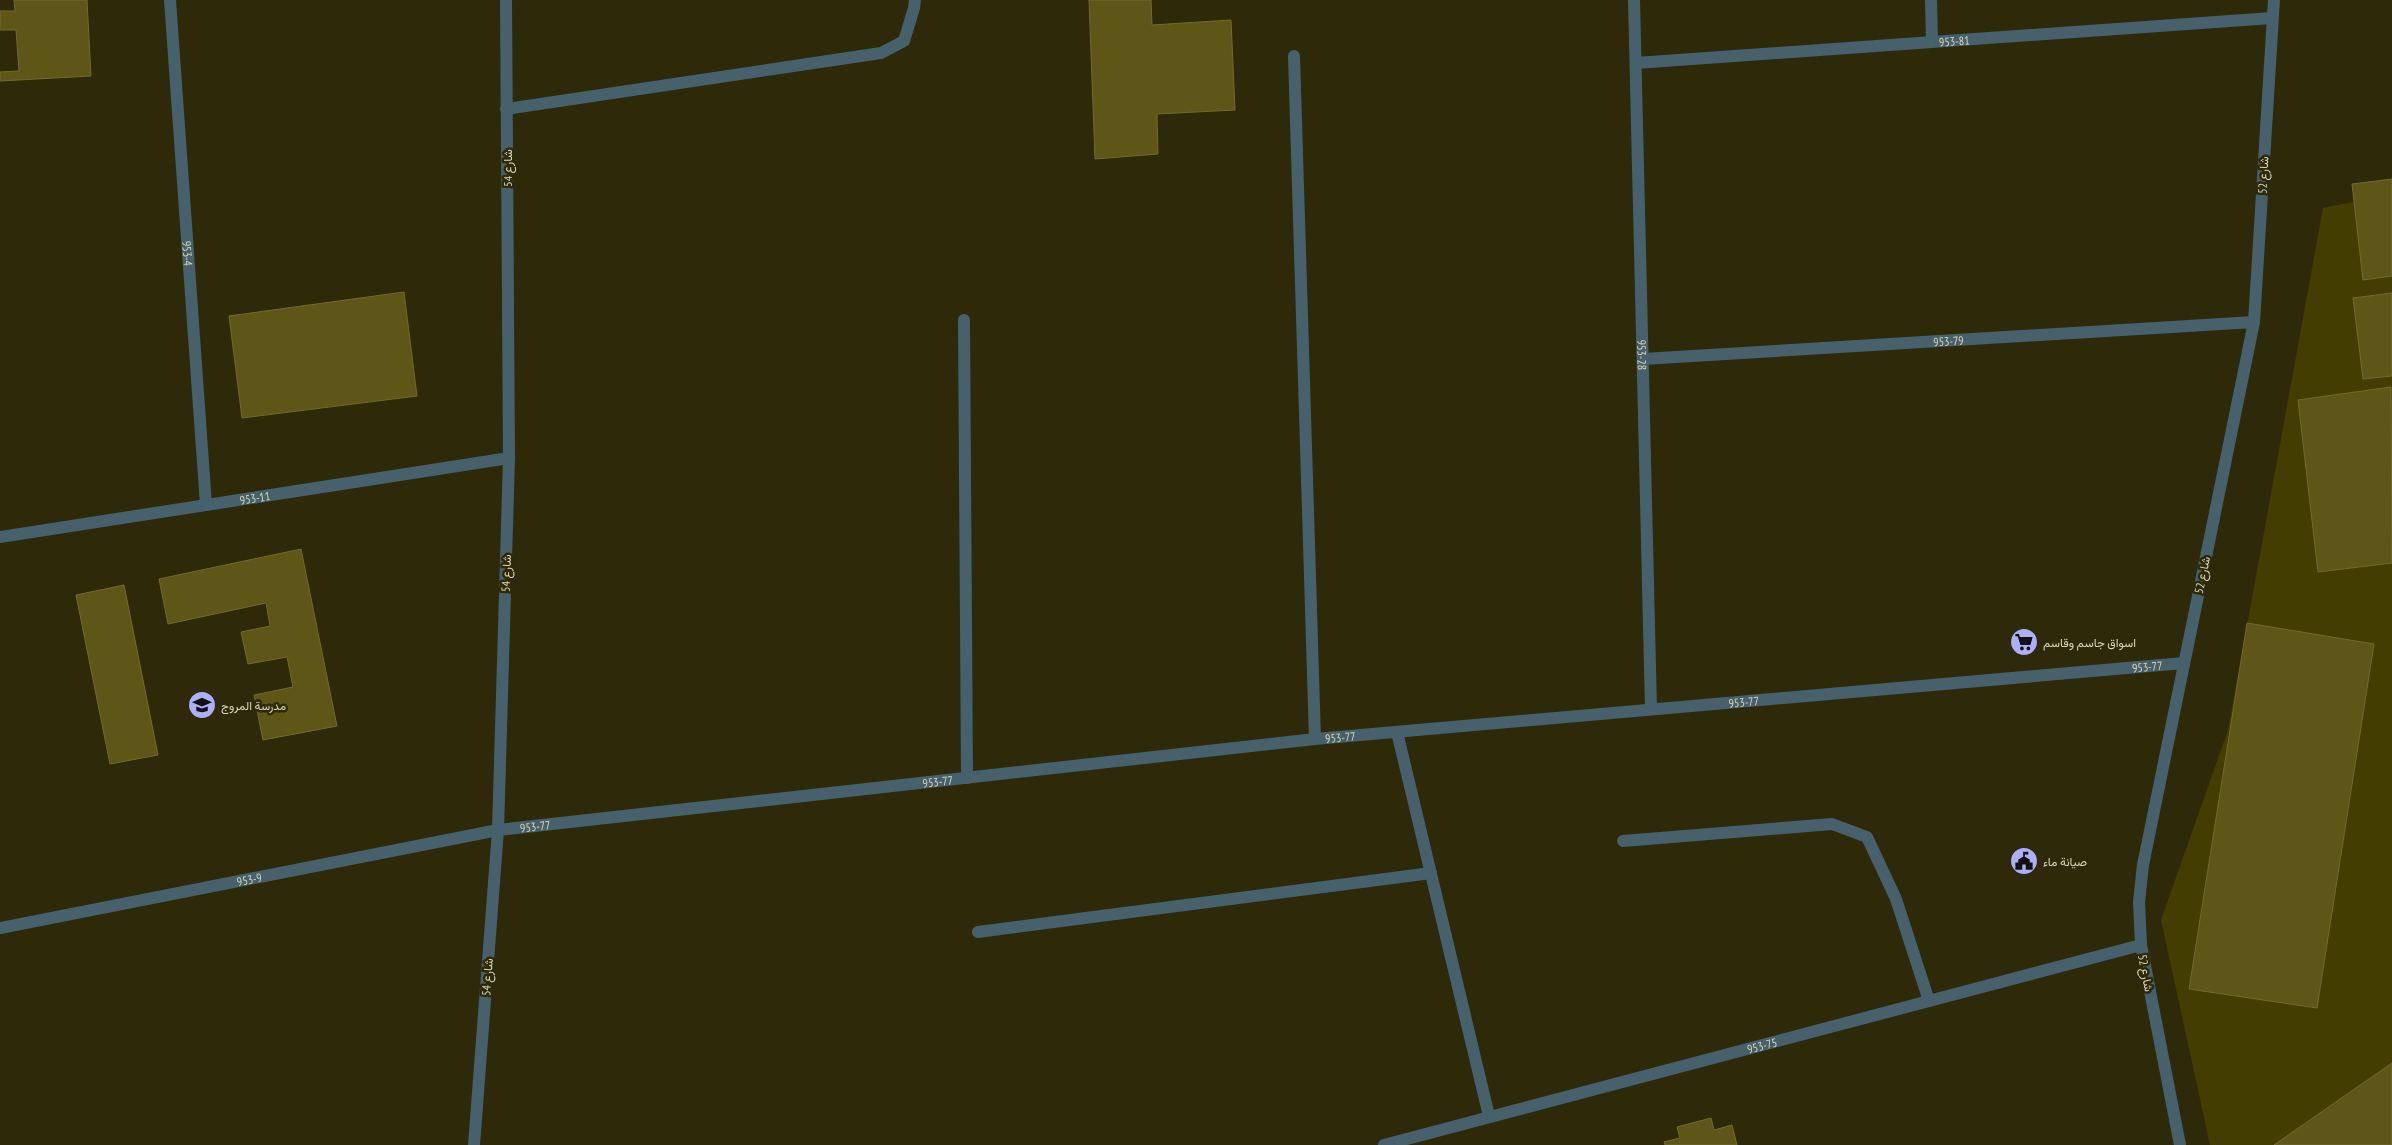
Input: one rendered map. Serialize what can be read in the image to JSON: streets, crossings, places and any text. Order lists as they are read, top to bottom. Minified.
{"streets":{"street":["953-81","شارع 54","شارع 52","953-4","953-79","953-28","953-11","953-77","953-9","953-75"]},"crossings":[["953-81","شارع 52"],["953-81","953-28"],["شارع 54","953-11"],["شارع 54","953-77"],["شارع 54","953-9"],["شارع 52","953-79"],["شارع 52","953-77"],["شارع 52","953-75"],["953-4","953-11"],["953-79","953-28"],["953-28","953-77"],["953-77","953-9"]],"places":{"supermarket":["اسواق جاسم وقاسم"],"school or university":["مدرسة المروج"],"public building":["صيانة ماء"]}}
